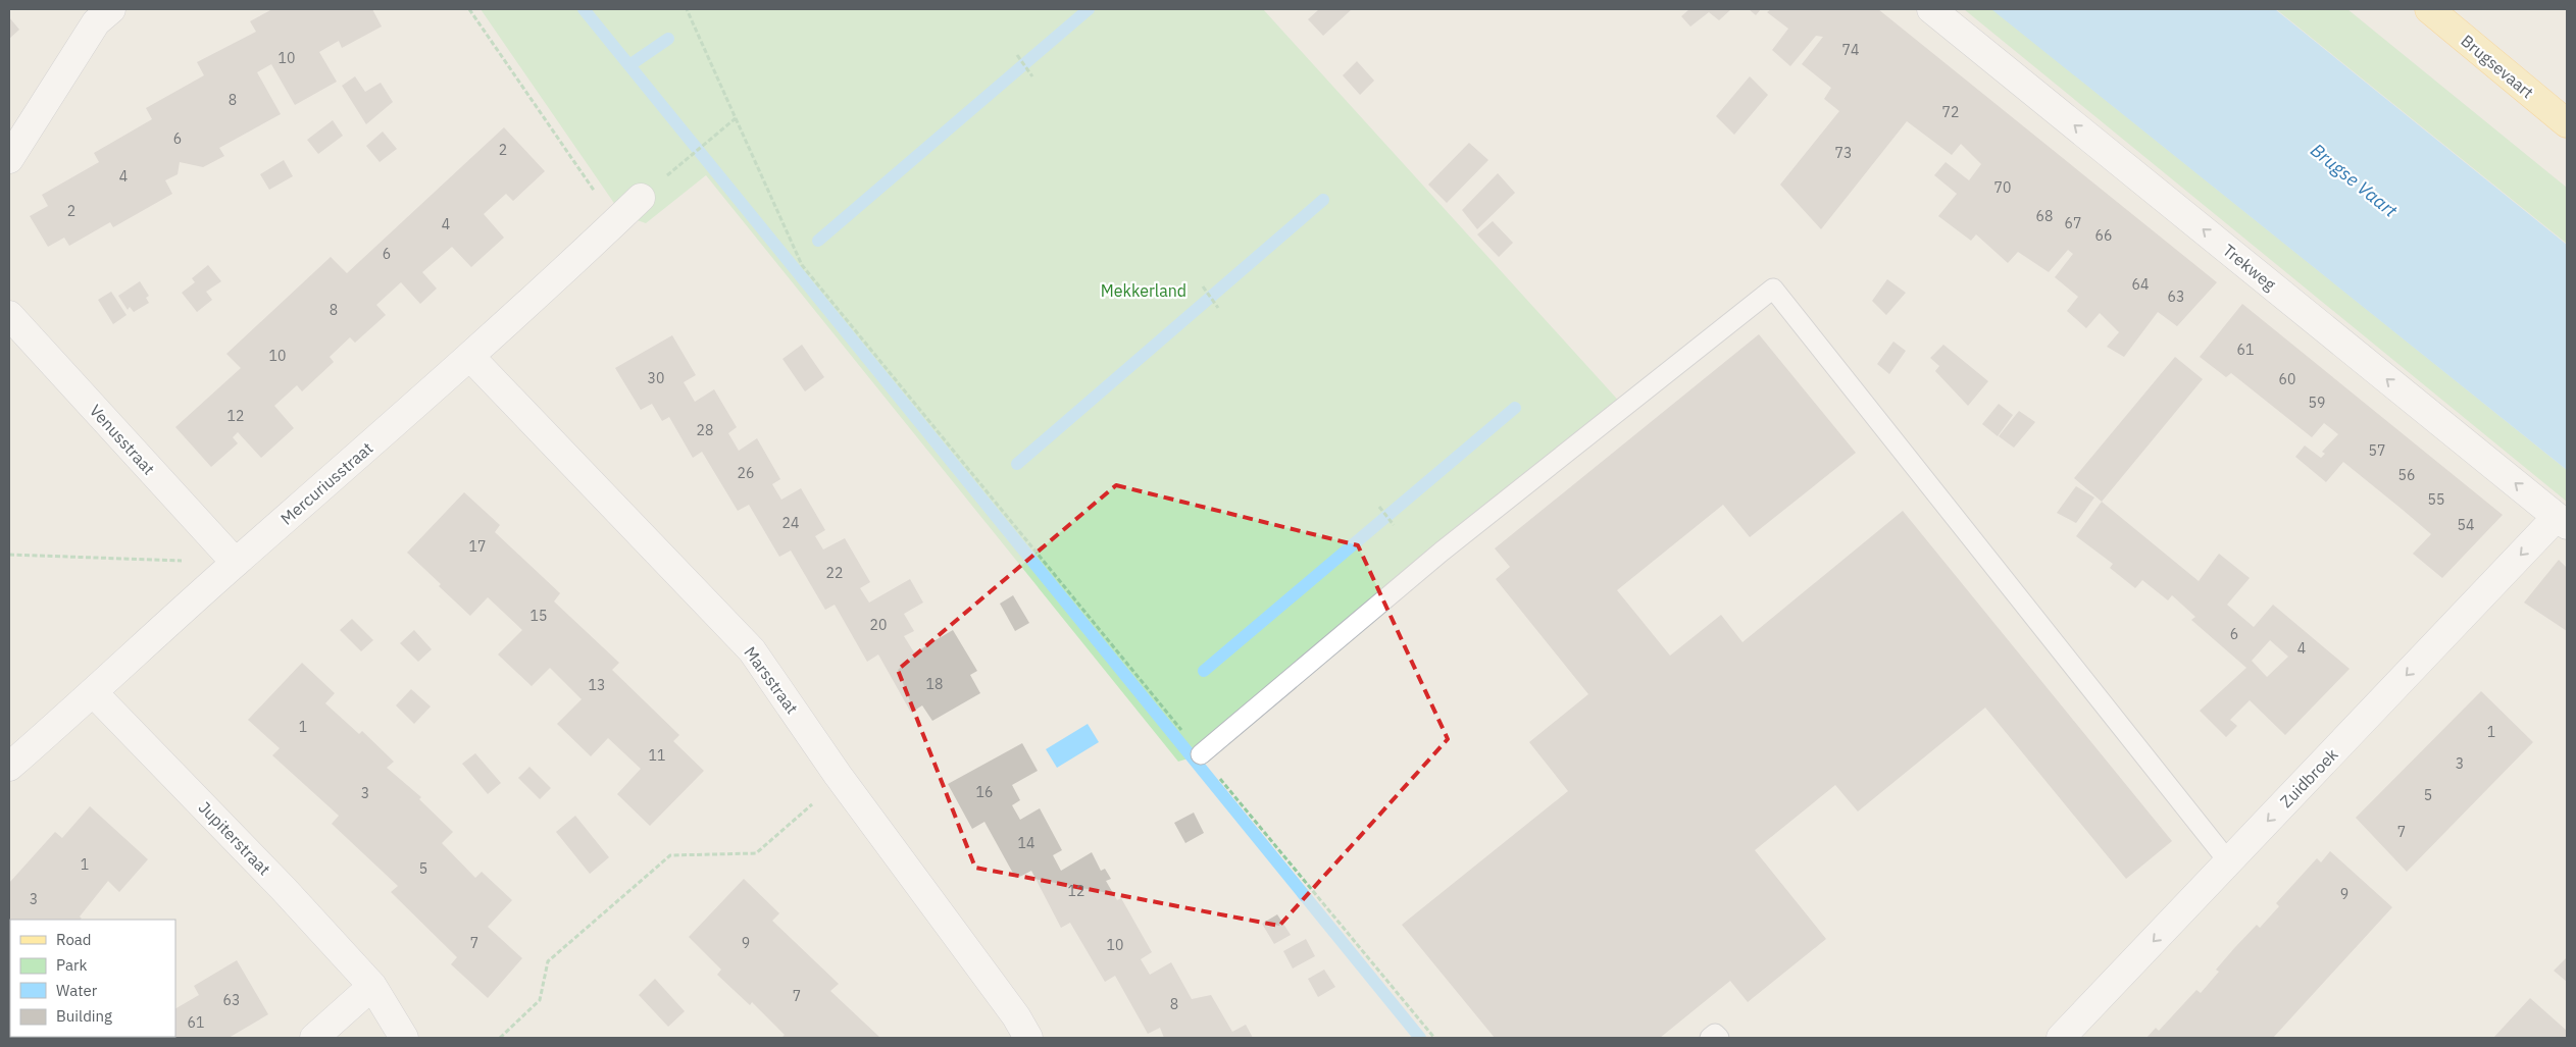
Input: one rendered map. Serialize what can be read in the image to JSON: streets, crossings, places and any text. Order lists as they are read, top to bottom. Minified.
{"streets":{"main road":["Brugsevaart"],"street":["Trekweg","Venusstraat","Mercuriusstraat","Marsstraat","Zuidbroek","Jupiterstraat"]},"crossings":[["Trekweg","Zuidbroek"],["Venusstraat","Mercuriusstraat"],["Mercuriusstraat","Marsstraat"],["Mercuriusstraat","Jupiterstraat"]],"one_way":["Trekweg","Zuidbroek"],"water":["Brugse Vaart"],"parks":["Mekkerland"],"house_numbers":["74","10","8","72","6","2","73","4","70","2","68","67","4","66","6","64","63","8","61","10","30","60","59","12","28","57","26","56","55","24","54","17","22","15","20","6","4","18","13","1","1","11","3","16","3","5","7","14","1","5","12","9","3","7","9","10","7","63","8","61"],"legend":["Road","Park","Water","Building"]}
